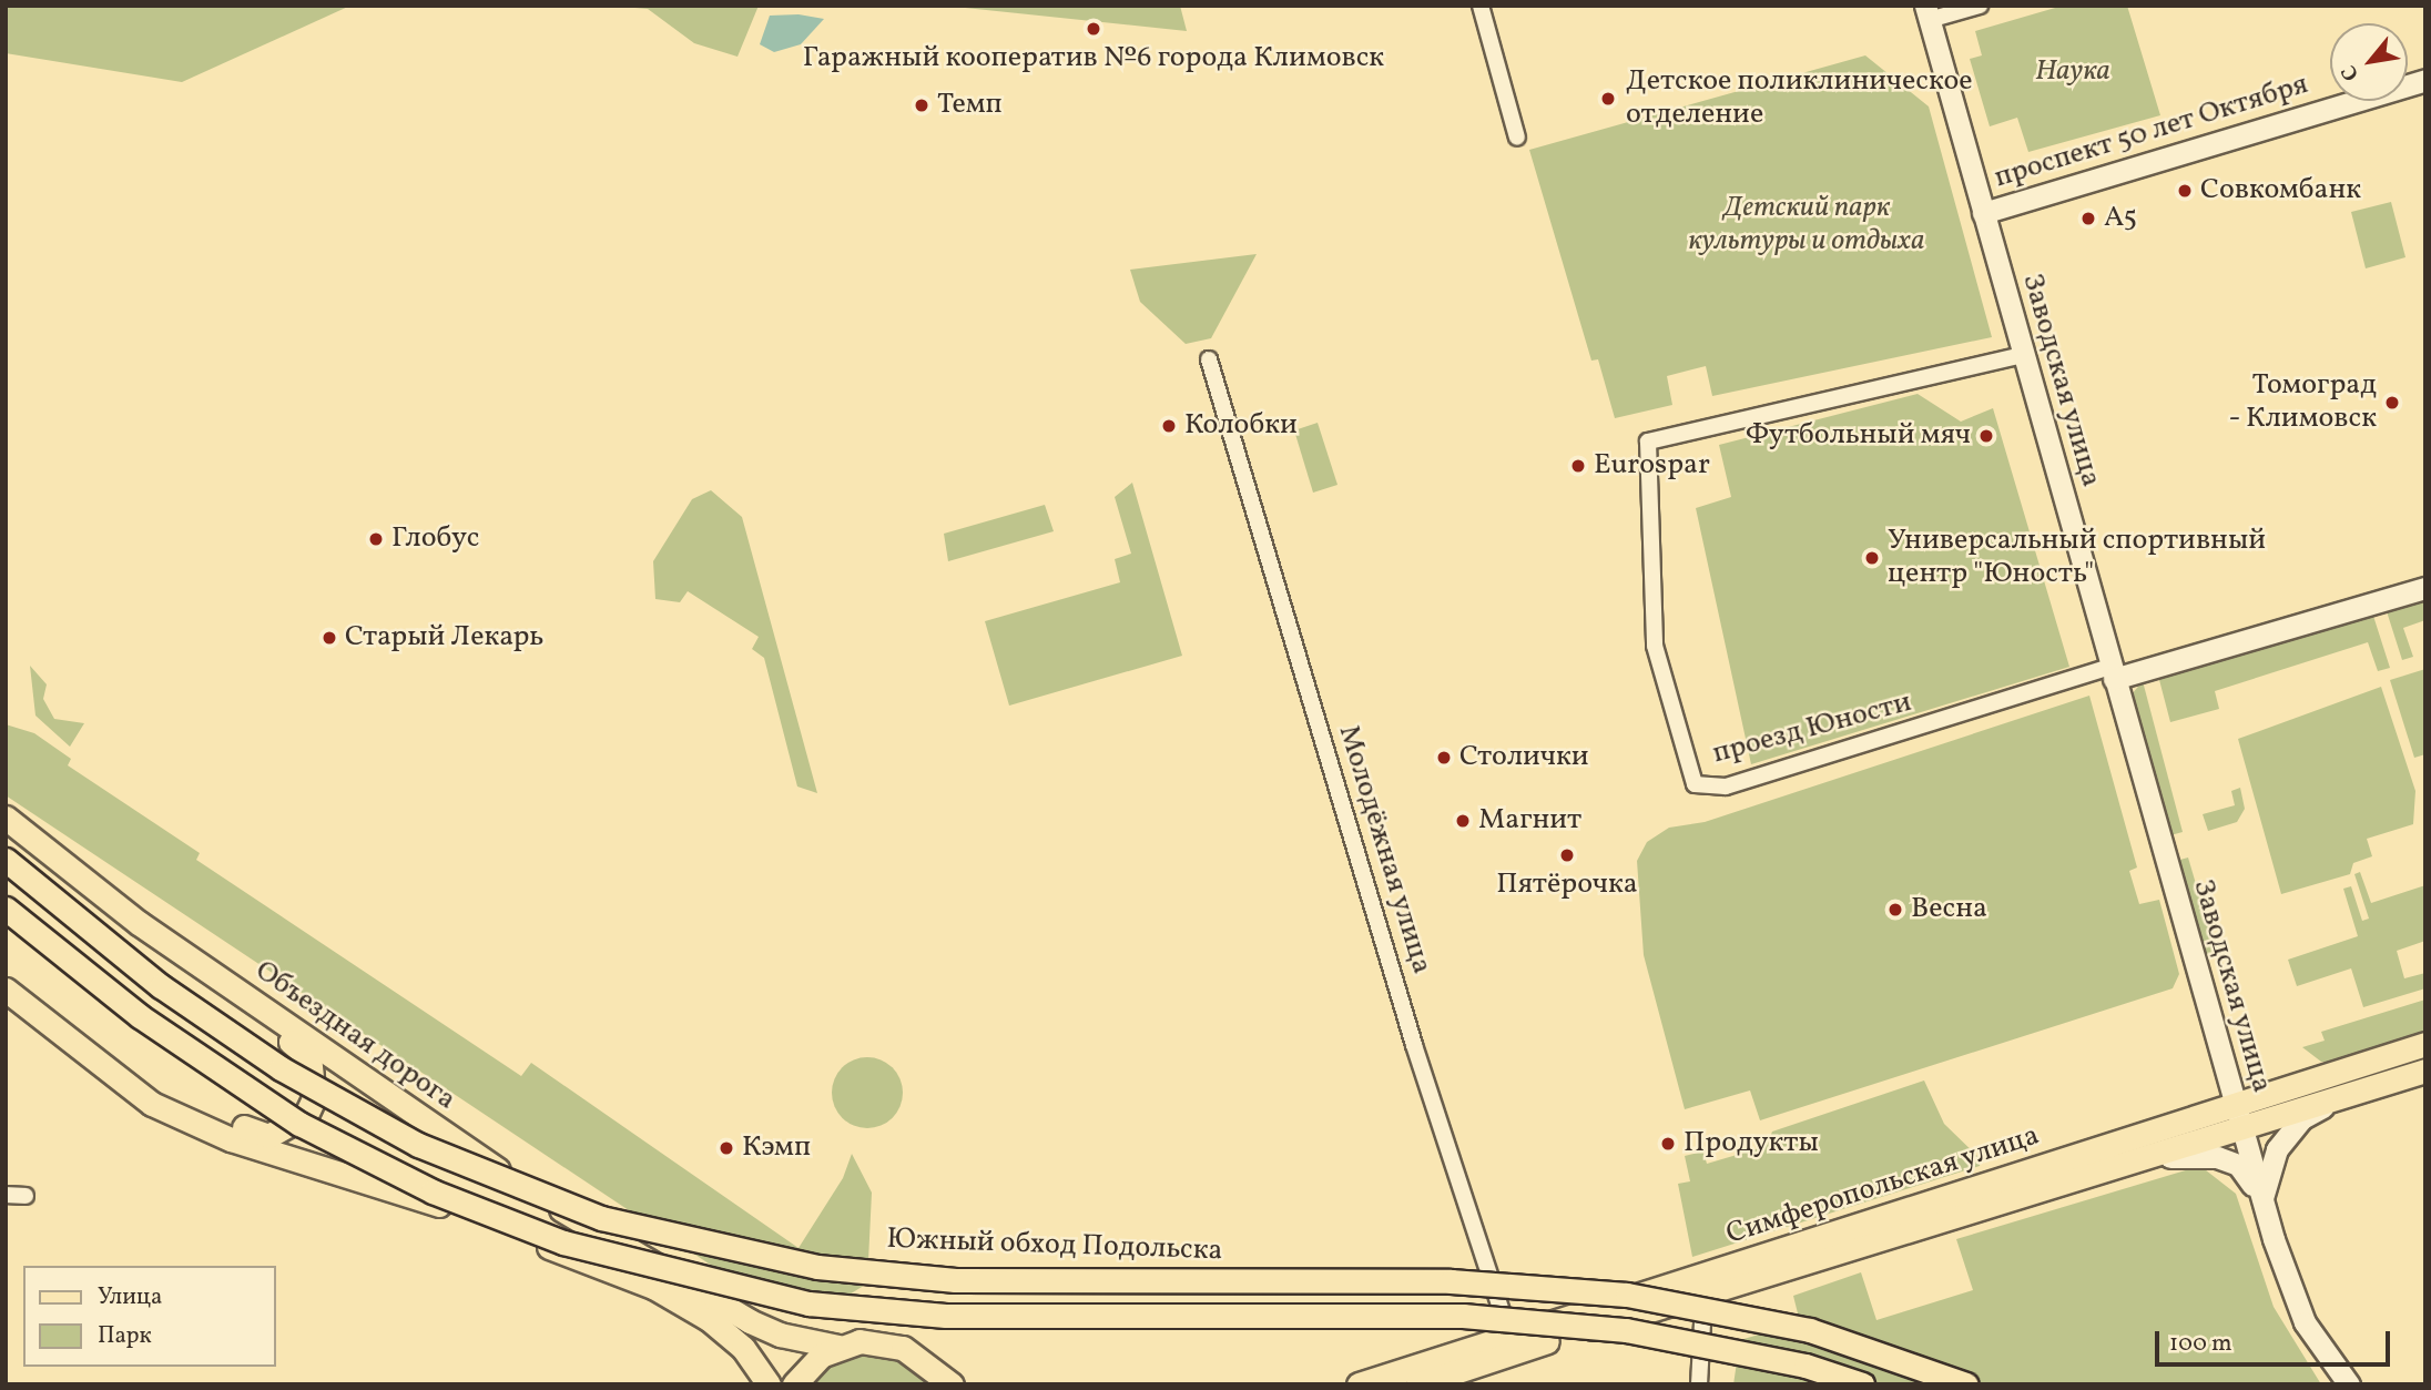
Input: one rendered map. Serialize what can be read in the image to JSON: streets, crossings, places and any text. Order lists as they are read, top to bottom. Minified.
{"streets":{"main road":["проспект 50 лет Октября","Заводская улица","Объездная дорога","Симферопольская улица","Южный обход Подольска"],"street":["проезд Юности","Молодёжная улица"]},"crossings":[["проспект 50 лет Октября","Заводская улица"],["Заводская улица","проезд Юности"],["Заводская улица","Симферопольская улица"],["Молодёжная улица","Симферопольская улица"]],"parks":["Наука","Детский парк культуры и отдыха"],"places":["Гаражный кооператив №6 города Климовск","Детское поликлиническое отделение","Темп","Совкомбанк","А5","Томоград - Климовск","Колобки","Футбольный мяч","Eurospar","Глобус","Универсальный спортивный центр \"Юность\"","Старый Лекарь","Столички","Магнит","Пятёрочка","Весна","Продукты","Кэмп"],"legend":["Улица","Парк"],"scale_bar":"100 m","north":"bottom left"}
